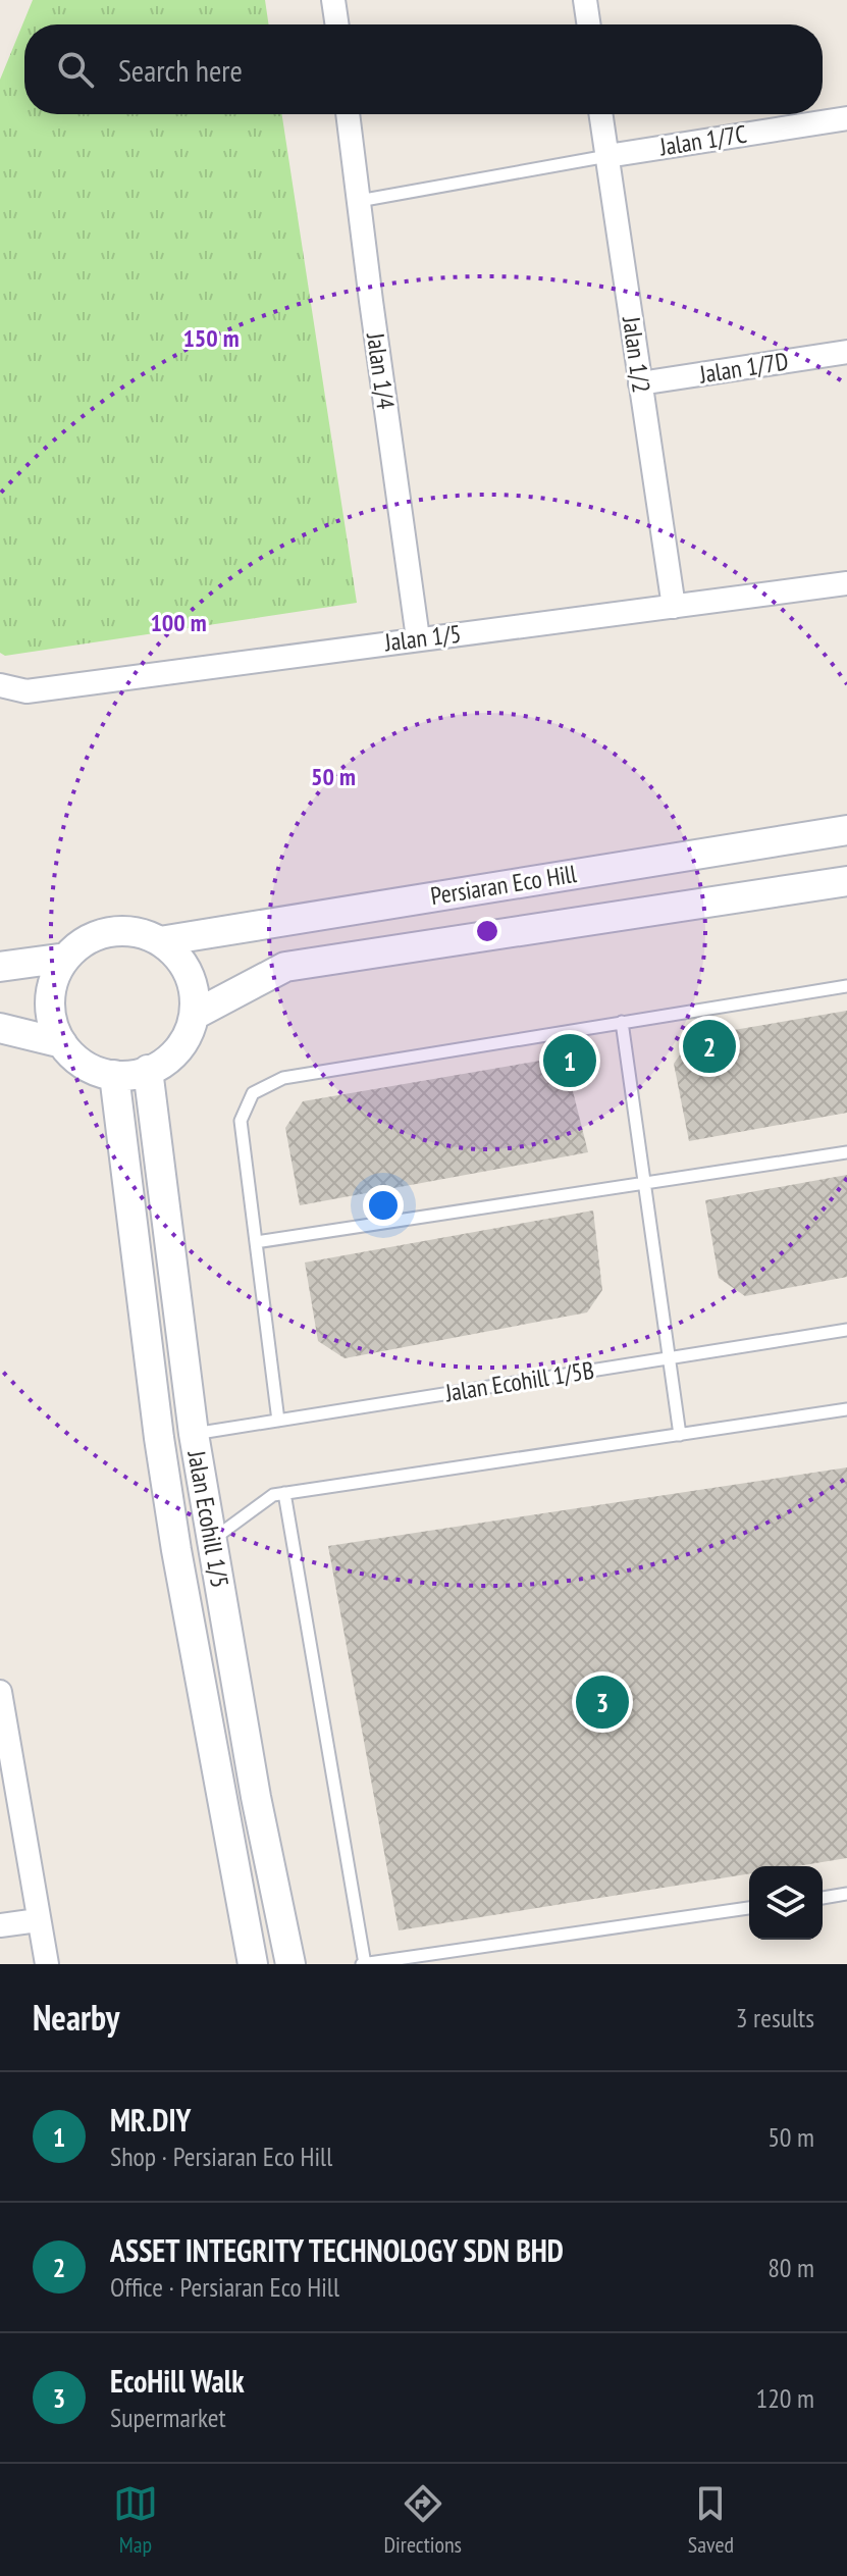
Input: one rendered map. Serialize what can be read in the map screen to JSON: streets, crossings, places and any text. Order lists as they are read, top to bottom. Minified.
{"streets":{"street":["Jalan 1/7C","Jalan 1/2","Jalan 1/7D","Jalan 1/4","Jalan 1/5","Persiaran Eco Hill","Jalan Ecohill 1/5"],"lane":["Jalan Ecohill 1/5B"]},"crossings":[["Jalan 1/7C","Jalan 1/2"],["Jalan 1/2","Jalan 1/7D"],["Jalan 1/2","Jalan 1/5"],["Jalan 1/4","Jalan 1/5"],["Persiaran Eco Hill","Jalan Ecohill 1/5"],["Jalan Ecohill 1/5B","Jalan Ecohill 1/5"]],"page":{"search":"Search here","pins":["2","1","3"],"heading":["Nearby","3 results"],"list":[{"mark":"1","name":"MR.DIY","note":"Shop · Persiaran Eco Hill","value":"50 m"},{"mark":"2","name":"ASSET INTEGRITY TECHNOLOGY SDN BHD","note":"Office · Persiaran Eco Hill","value":"80 m"},{"mark":"3","name":"EcoHill Walk","note":"Supermarket","value":"120 m"}],"nav":["Map","Directions","Saved"]},"rings":["150 m","100 m","50 m"]}
